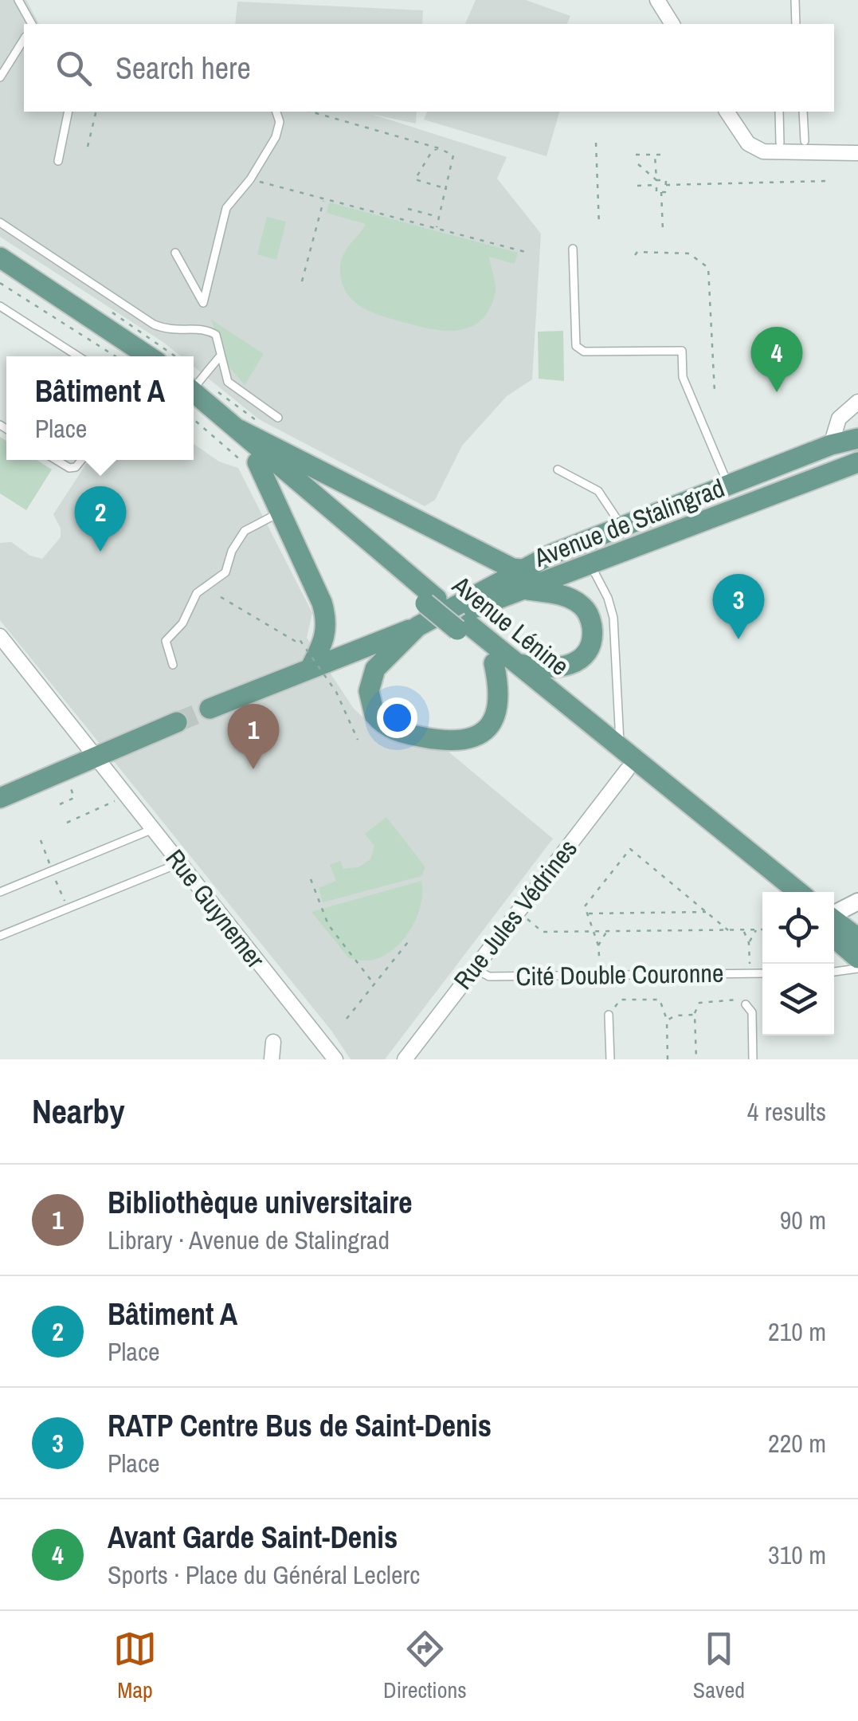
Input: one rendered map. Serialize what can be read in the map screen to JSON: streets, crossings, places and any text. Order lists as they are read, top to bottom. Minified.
{"streets":{"main road":["Avenue de Stalingrad","Avenue Lénine"],"street":["Rue Guynemer","Rue Jules Védrines"],"lane":["Cité Double Couronne"]},"crossings":[["Avenue Lénine","Rue Jules Védrines"],["Rue Jules Védrines","Cité Double Couronne"]],"page":{"search":"Search here","pins":["4","2","3","1"],"popup":["Bâtiment A","Place"],"heading":["Nearby","4 results"],"list":[{"mark":"1","name":"Bibliothèque universitaire","note":"Library · Avenue de Stalingrad","value":"90 m"},{"mark":"2","name":"Bâtiment A","note":"Place","value":"210 m"},{"mark":"3","name":"RATP Centre Bus de Saint-Denis","note":"Place","value":"220 m"},{"mark":"4","name":"Avant Garde Saint-Denis","note":"Sports · Place du Général Leclerc","value":"310 m"}],"nav":["Map","Directions","Saved"]}}
